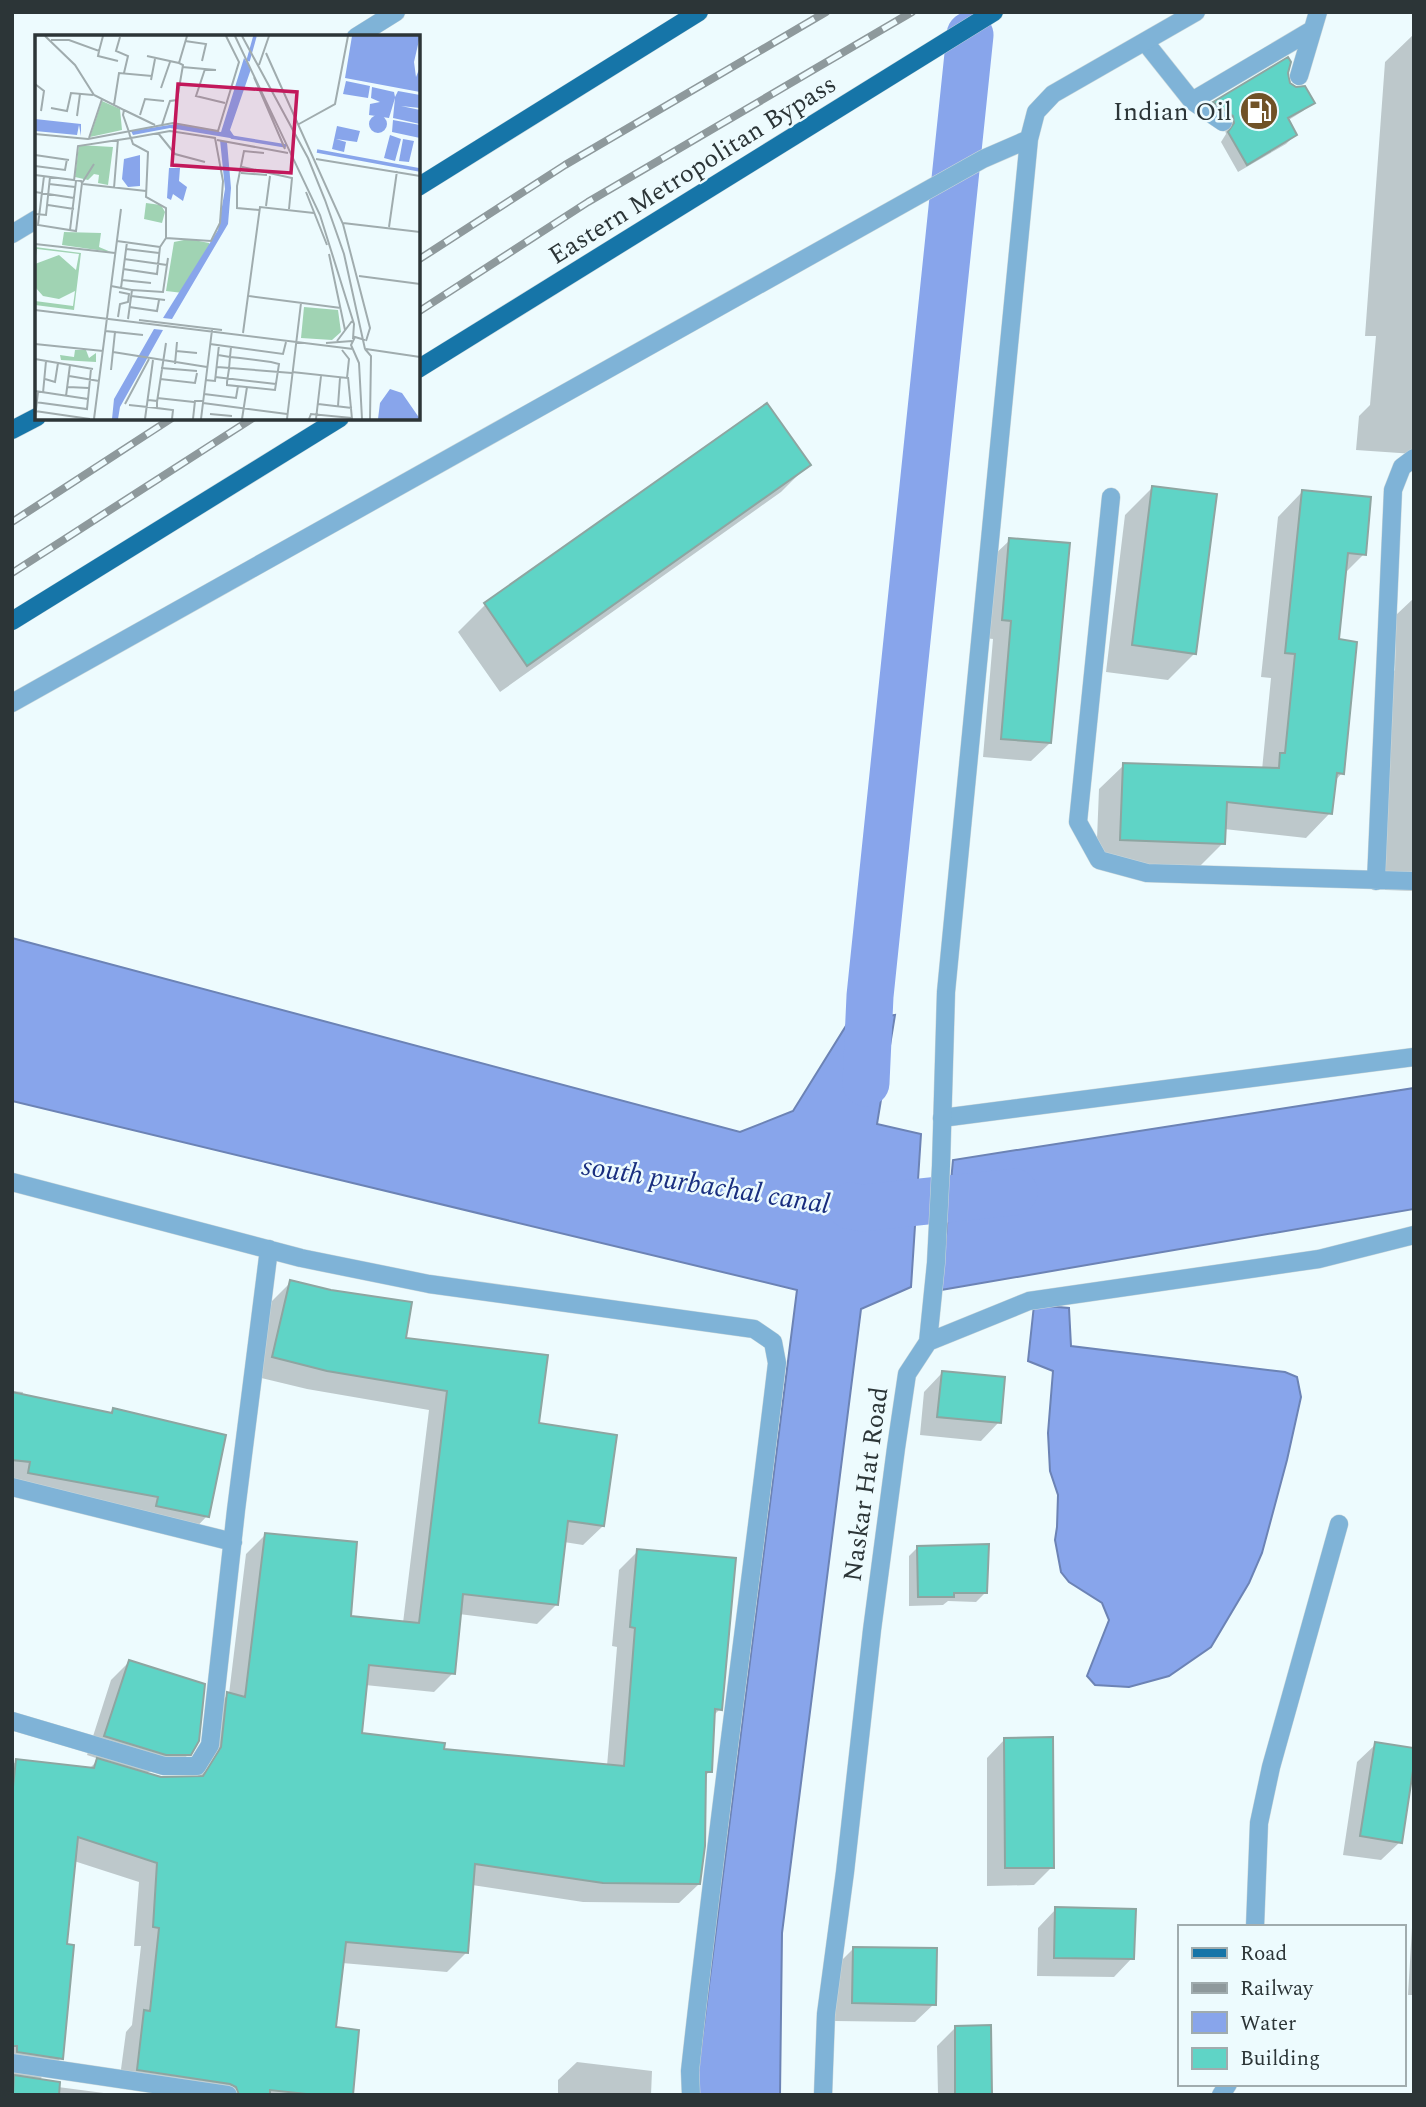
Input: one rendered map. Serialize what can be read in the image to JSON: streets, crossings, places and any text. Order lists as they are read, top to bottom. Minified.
{"streets":{"main road":["Eastern Metropolitan Bypass"],"street":["Naskar Hat Road"]},"water":["south purbachal canal"],"places":{"fuel station":["Indian Oil"]},"legend":["Road","Railway","Water","Building"]}
